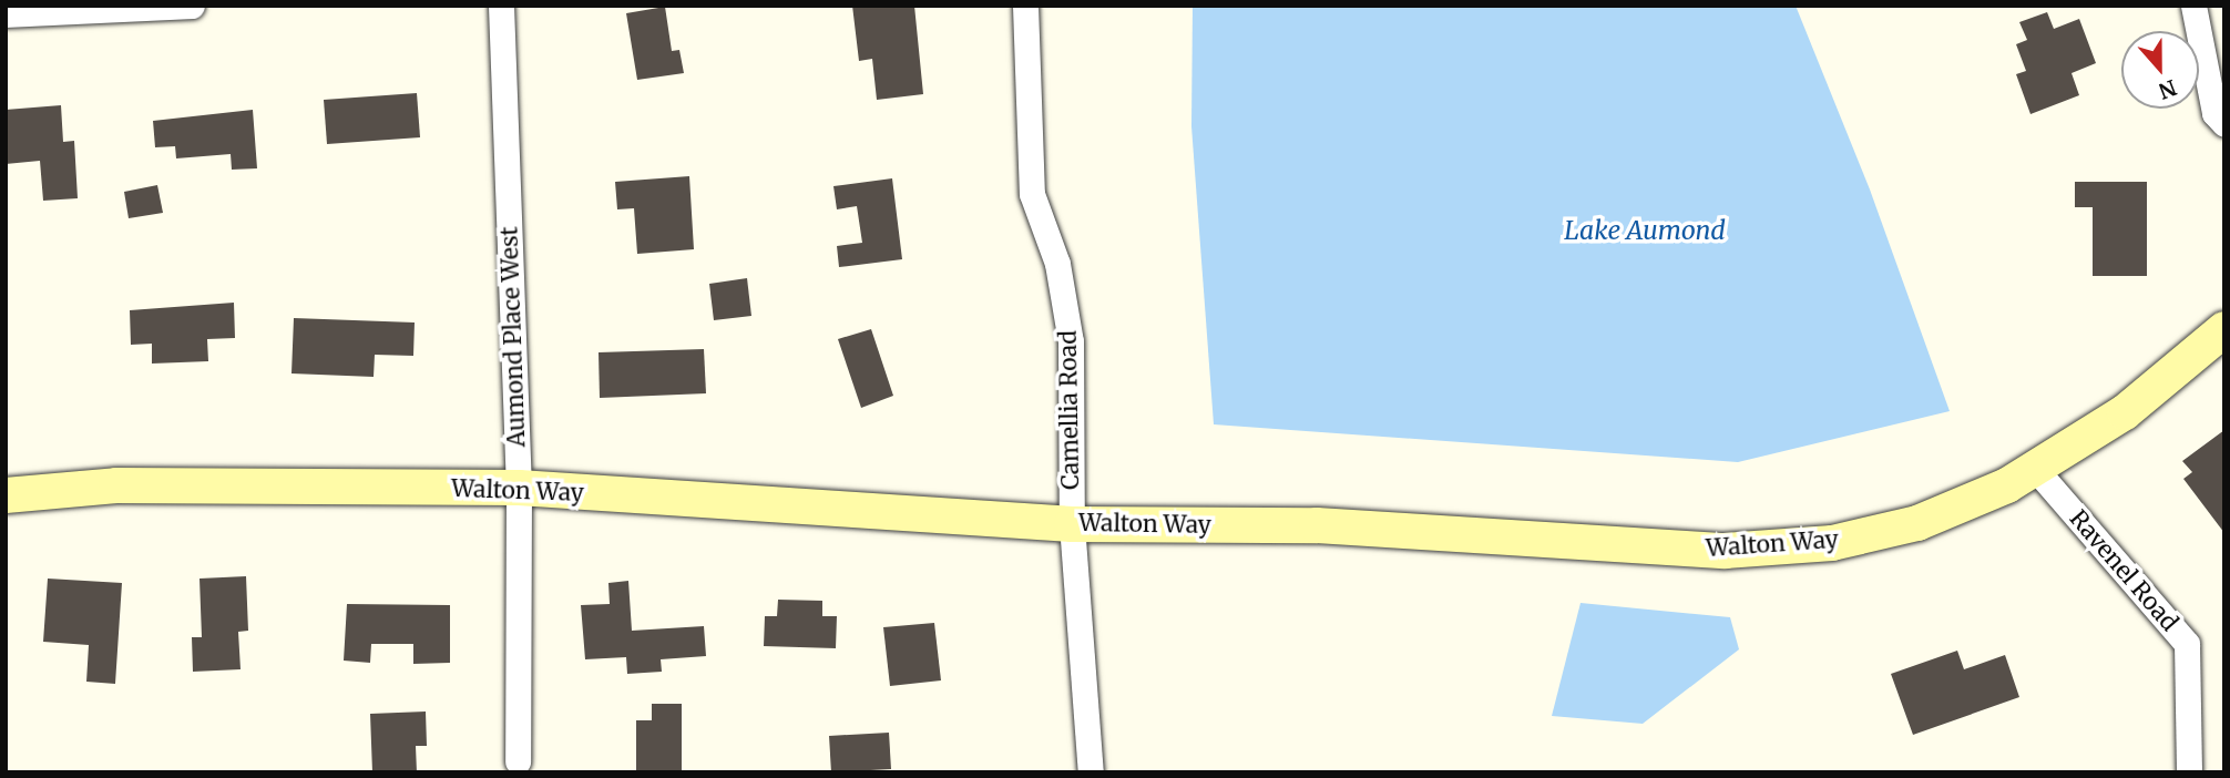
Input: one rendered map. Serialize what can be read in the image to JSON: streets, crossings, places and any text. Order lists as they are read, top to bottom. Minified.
{"streets":{"main road":["Walton Way"],"street":["Aumond Place West","Camellia Road","Ravenel Road"]},"crossings":[["Aumond Place West","Walton Way"],["Camellia Road","Walton Way"],["Walton Way","Ravenel Road"]],"water":["Lake Aumond"],"north":"bottom"}
